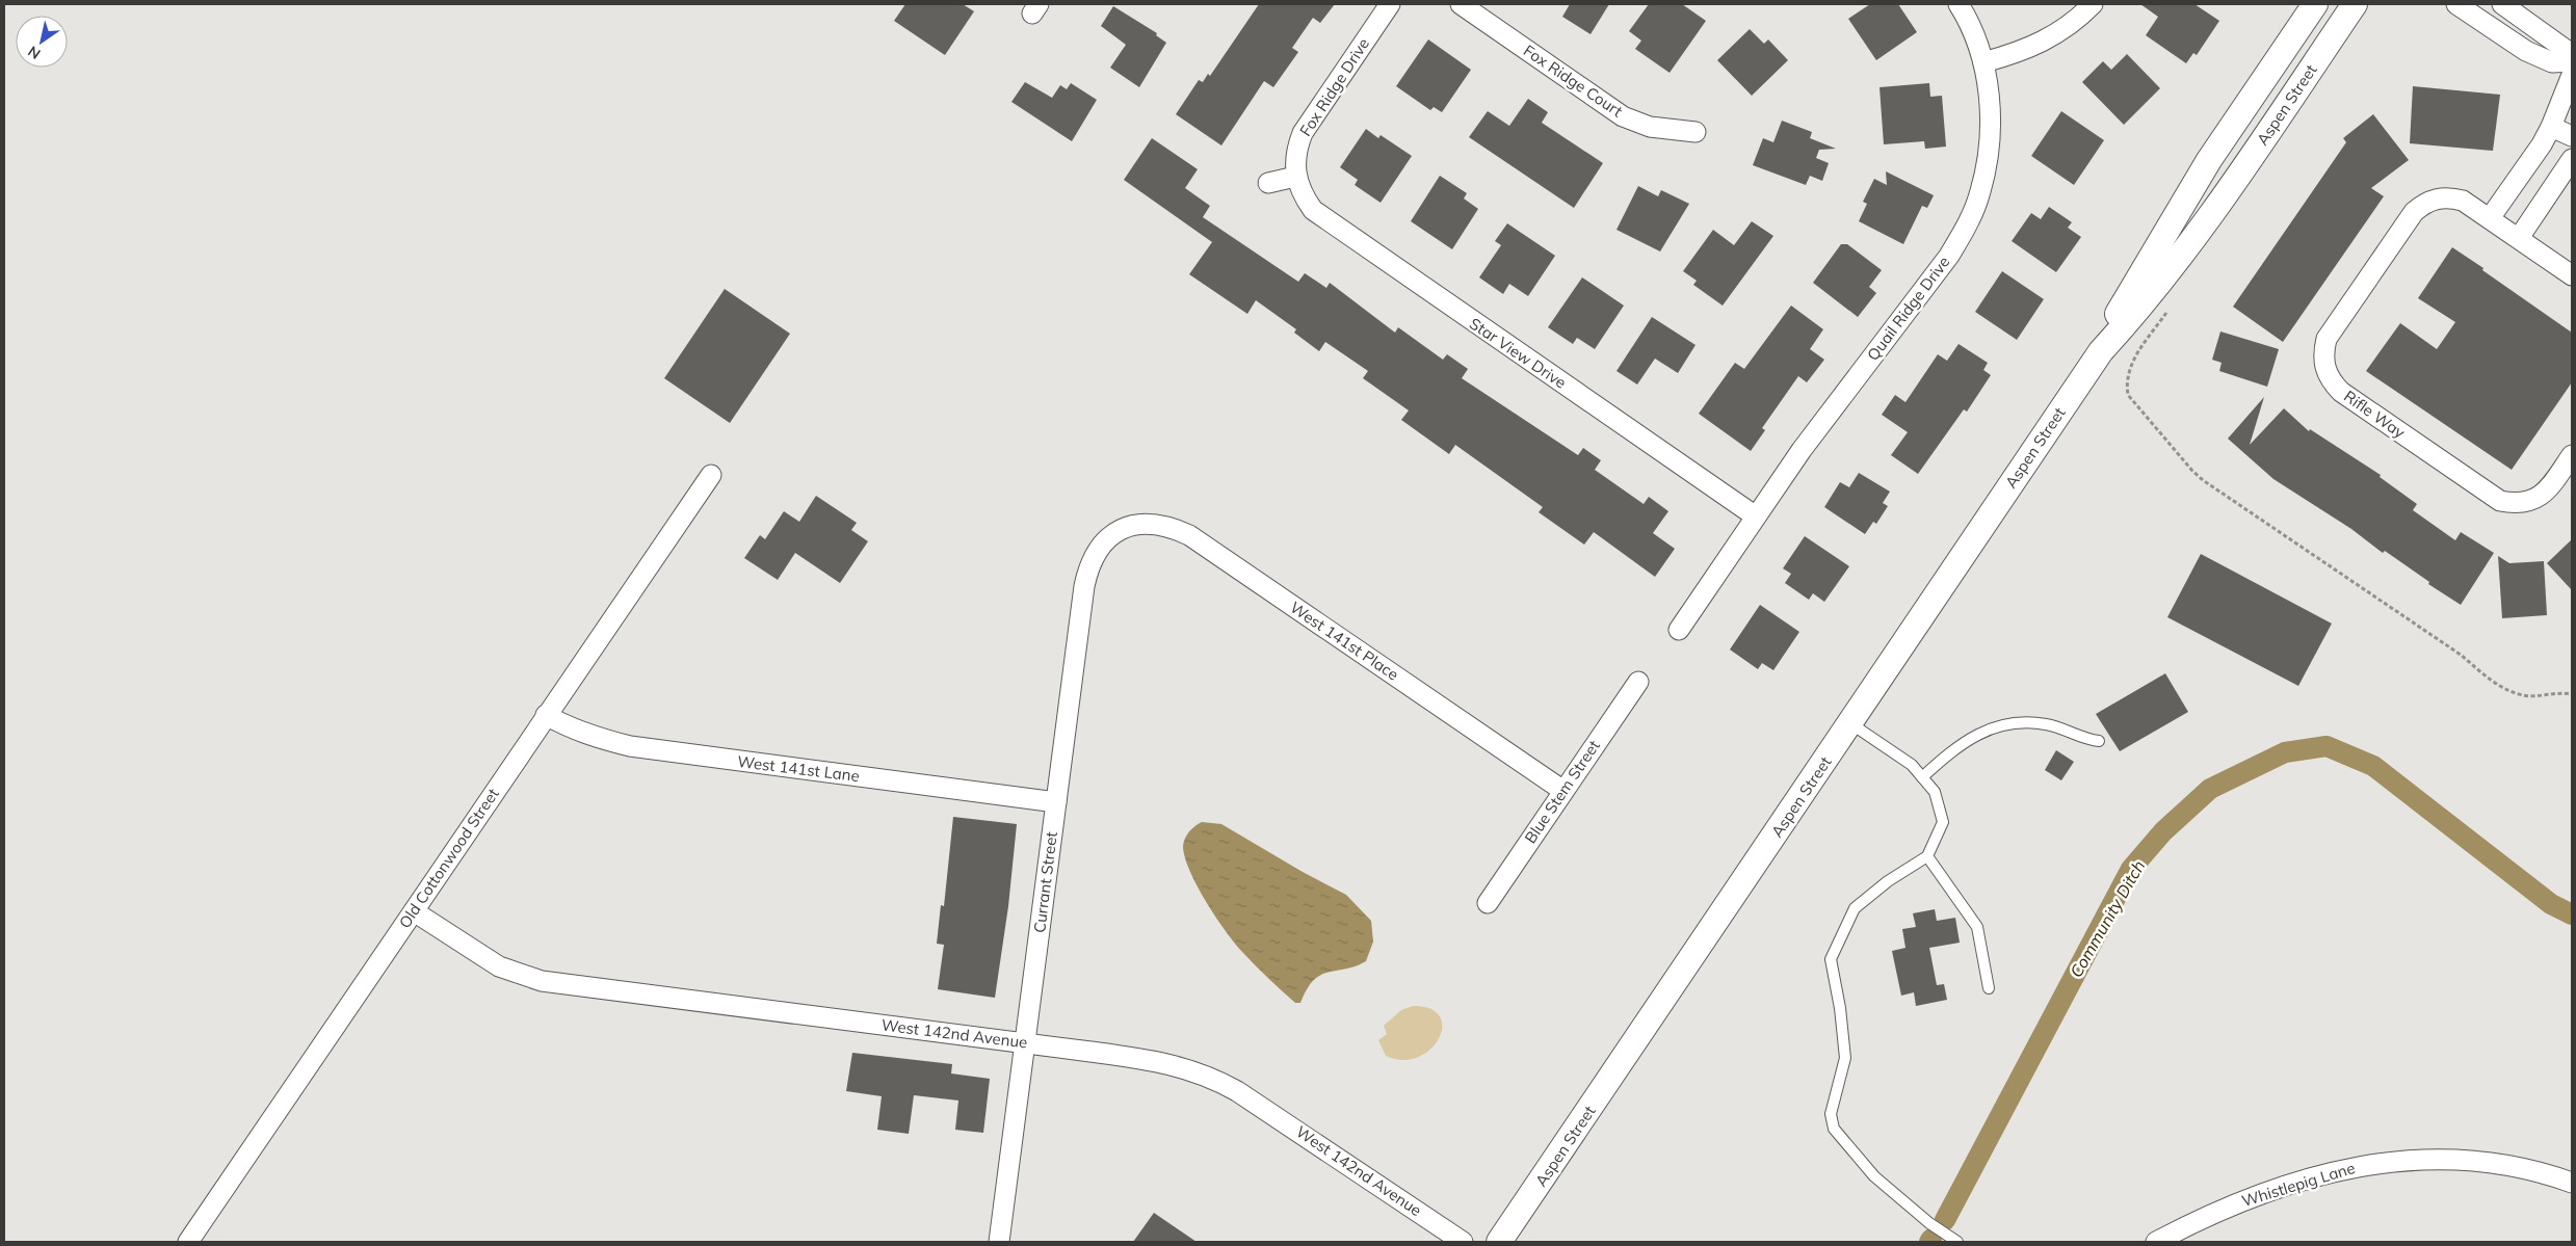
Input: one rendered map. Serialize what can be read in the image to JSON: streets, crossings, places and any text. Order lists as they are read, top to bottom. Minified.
{"streets":{"street":["Fox Ridge Court","Fox Ridge Drive","Aspen Street","Quail Ridge Drive","Star View Drive","Rifle Way","West 141st Place","West 141st Lane","Blue Stem Street","Old Cottonwood Street","Currant Street","West 142nd Avenue","Whistlepig Lane"]},"crossings":[["Fox Ridge Drive","Star View Drive"],["Quail Ridge Drive","Star View Drive"],["West 141st Place","Blue Stem Street"],["West 141st Place","Currant Street"],["West 141st Lane","Old Cottonwood Street"],["West 141st Lane","Currant Street"],["Old Cottonwood Street","West 142nd Avenue"],["Currant Street","West 142nd Avenue"]],"water":["Community Ditch"],"north":"bottom left"}
